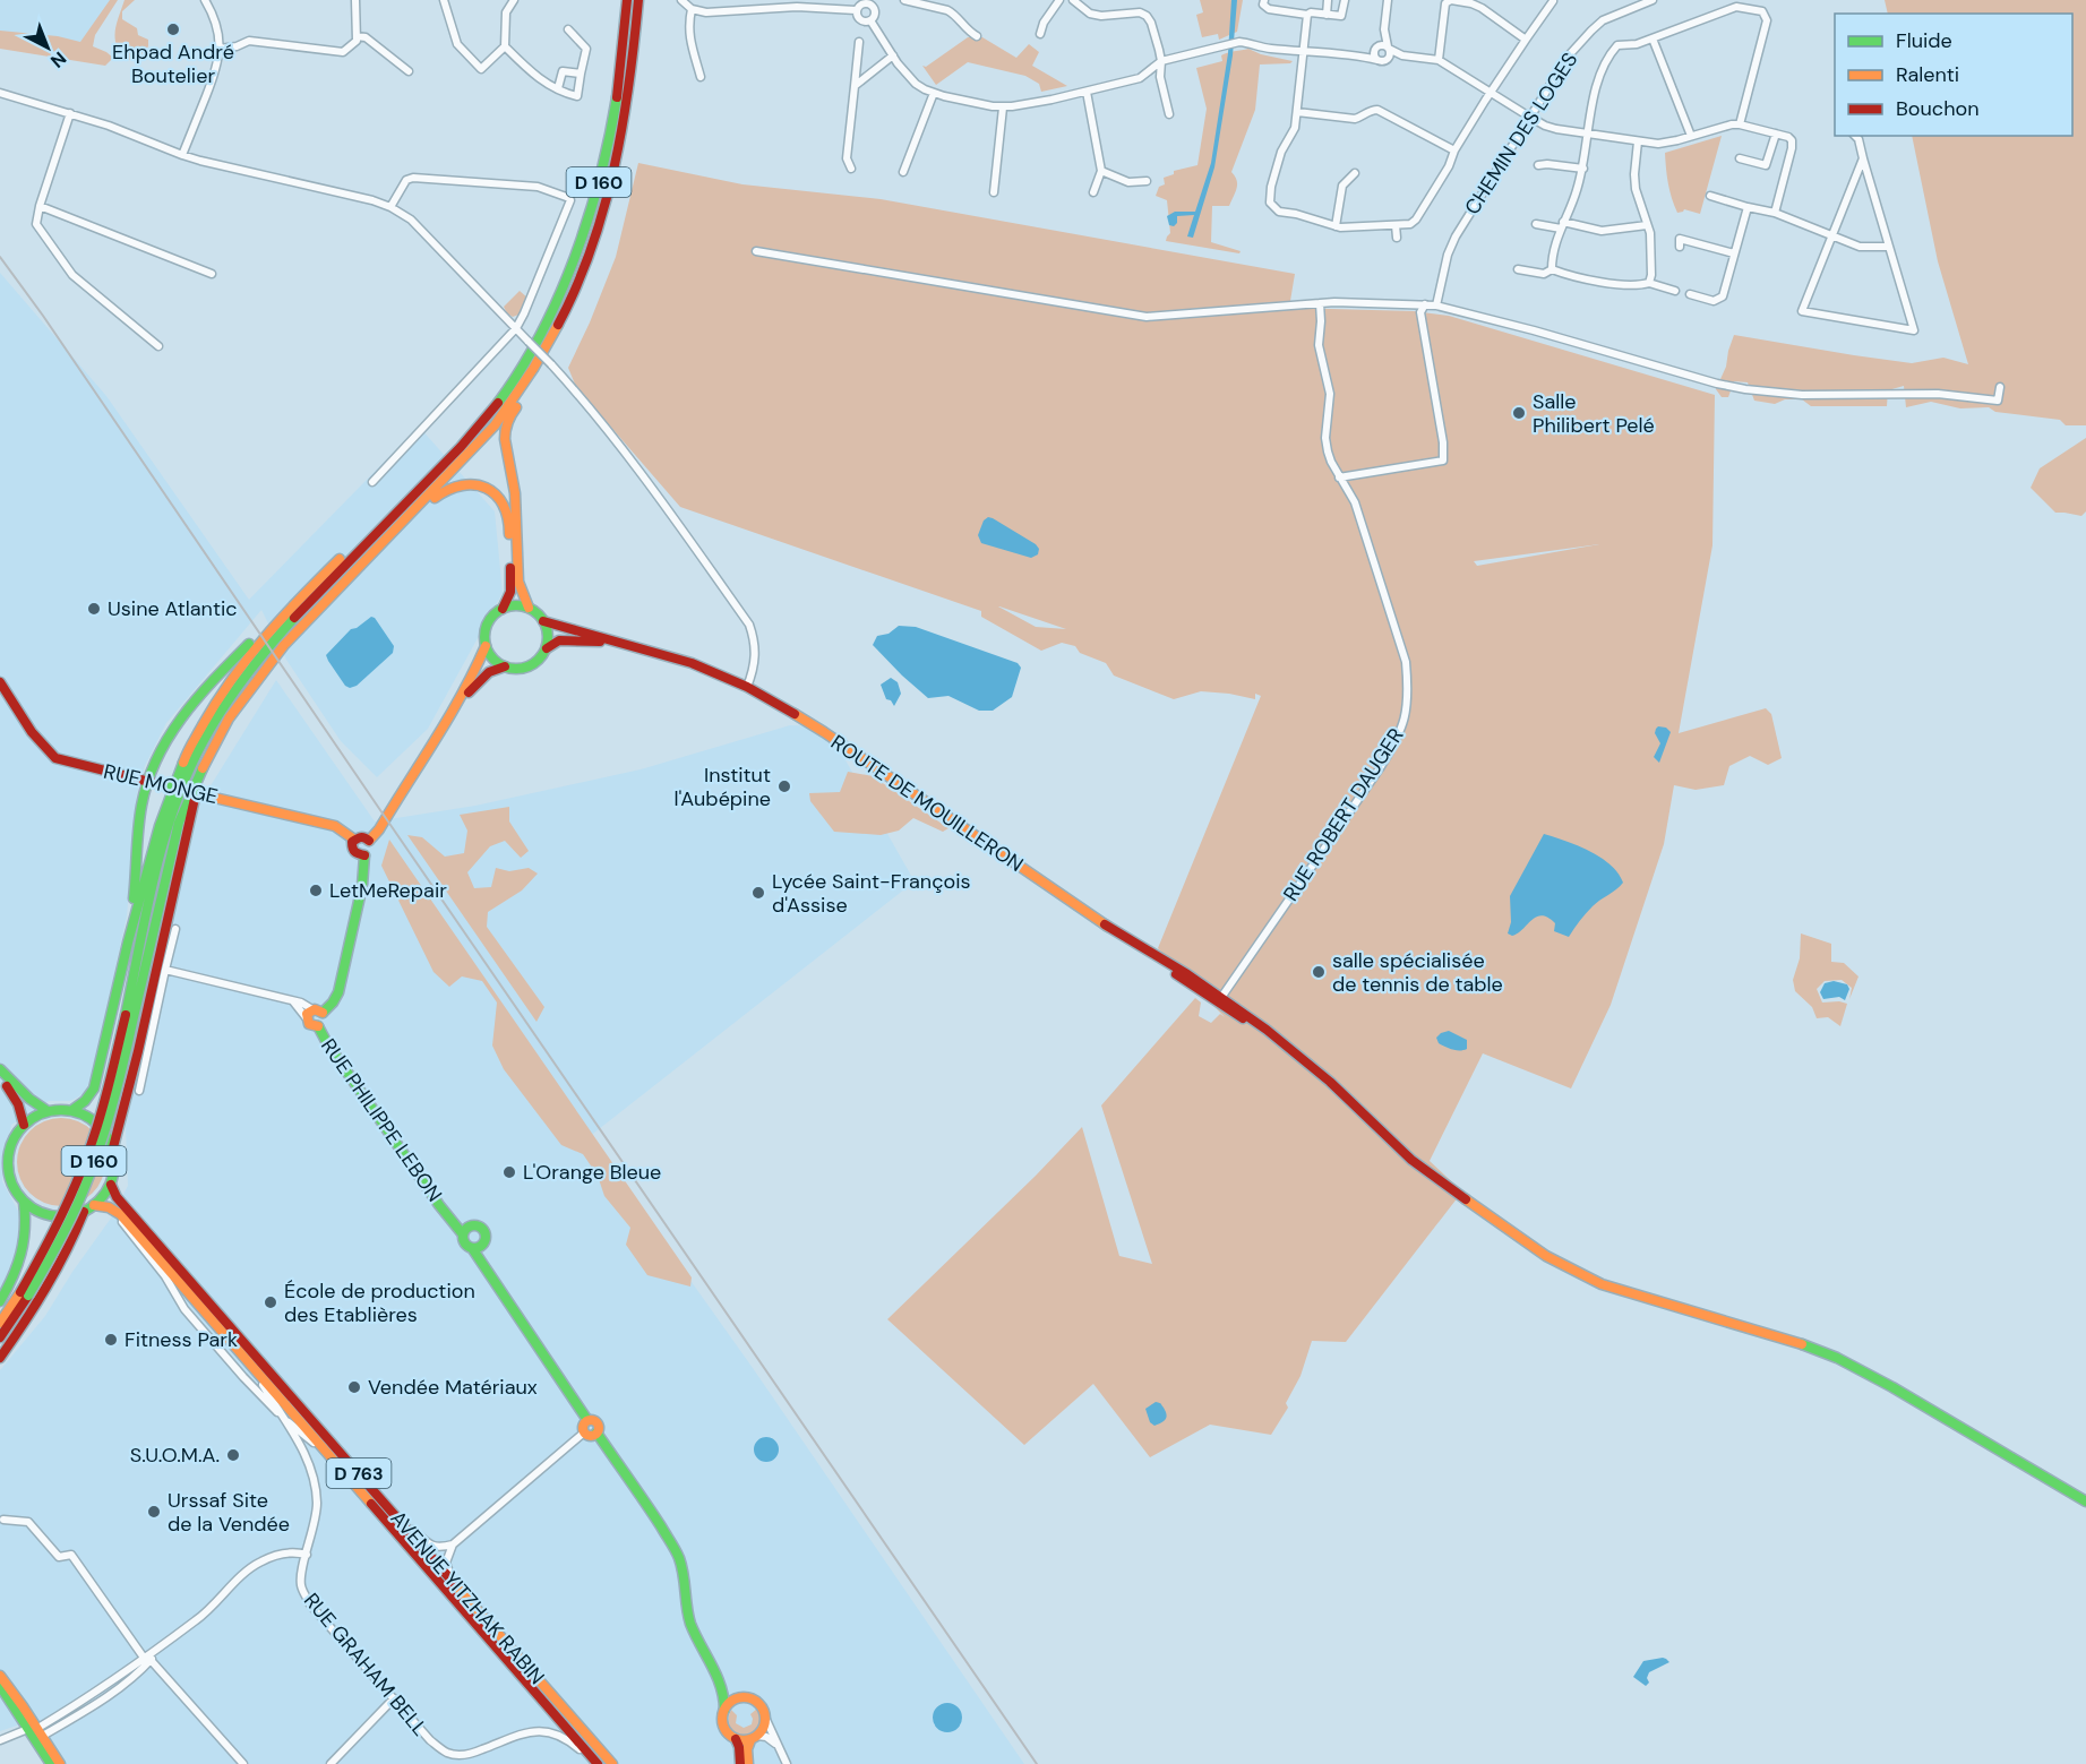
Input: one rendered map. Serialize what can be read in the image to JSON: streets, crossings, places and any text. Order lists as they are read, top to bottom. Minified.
{"streets":{"main road":["D 160","RUE MONGE","ROUTE DE MOUILLERON","RUE PHILIPPE LEBON","D 763","AVENUE YITZHAK RABIN"],"street":["CHEMIN DES LOGES","RUE ROBERT DAUGER","RUE GRAHAM BELL"]},"crossings":[["ROUTE DE MOUILLERON","RUE ROBERT DAUGER"],["AVENUE YITZHAK RABIN","RUE GRAHAM BELL"]],"places":["Ehpad André Boutelier","Salle Philibert Pelé","Usine Atlantic","Institut l'Aubépine","LetMeRepair","Lycée Saint-François d'Assise","salle spécialisée de tennis de table","L'Orange Bleue","École de production des Etablières","Fitness Park","Vendée Matériaux","S.U.O.M.A.","Urssaf Site de la Vendée"],"legend":["Fluide","Ralenti","Bouchon"],"north":"bottom right"}
